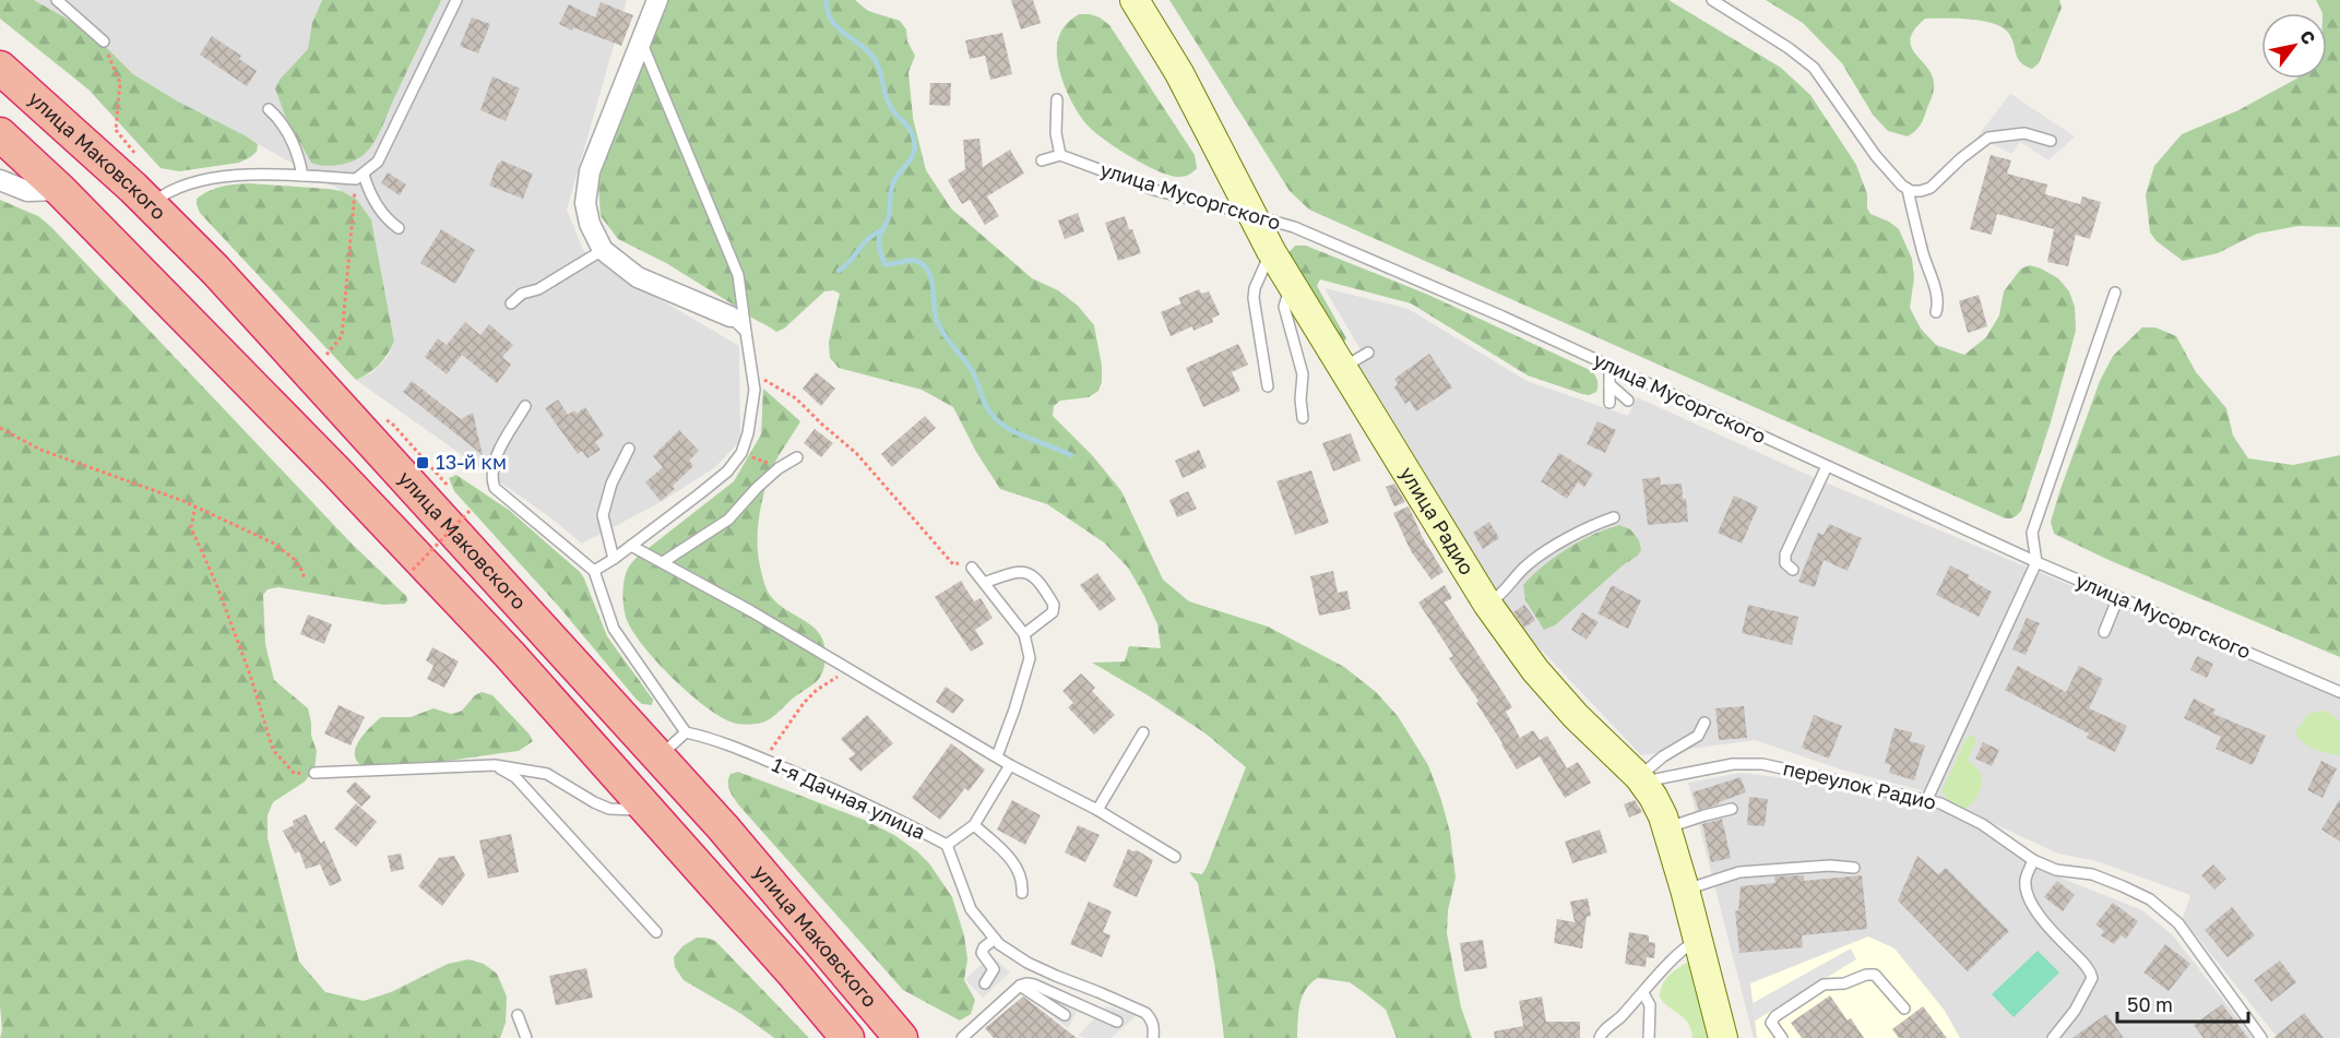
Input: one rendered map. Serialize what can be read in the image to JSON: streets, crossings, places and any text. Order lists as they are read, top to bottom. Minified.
{"streets":{"highway":["улица Маковского"],"main road":["улица Радио"],"lane":["улица Мусоргского","переулок Радио","1-я Дачная улица"]},"crossings":[["улица Мусоргского","улица Радио"],["улица Радио","переулок Радио"]],"places":{"transit":["13-й км"]},"scale_bar":"50 m","north":"top right"}
